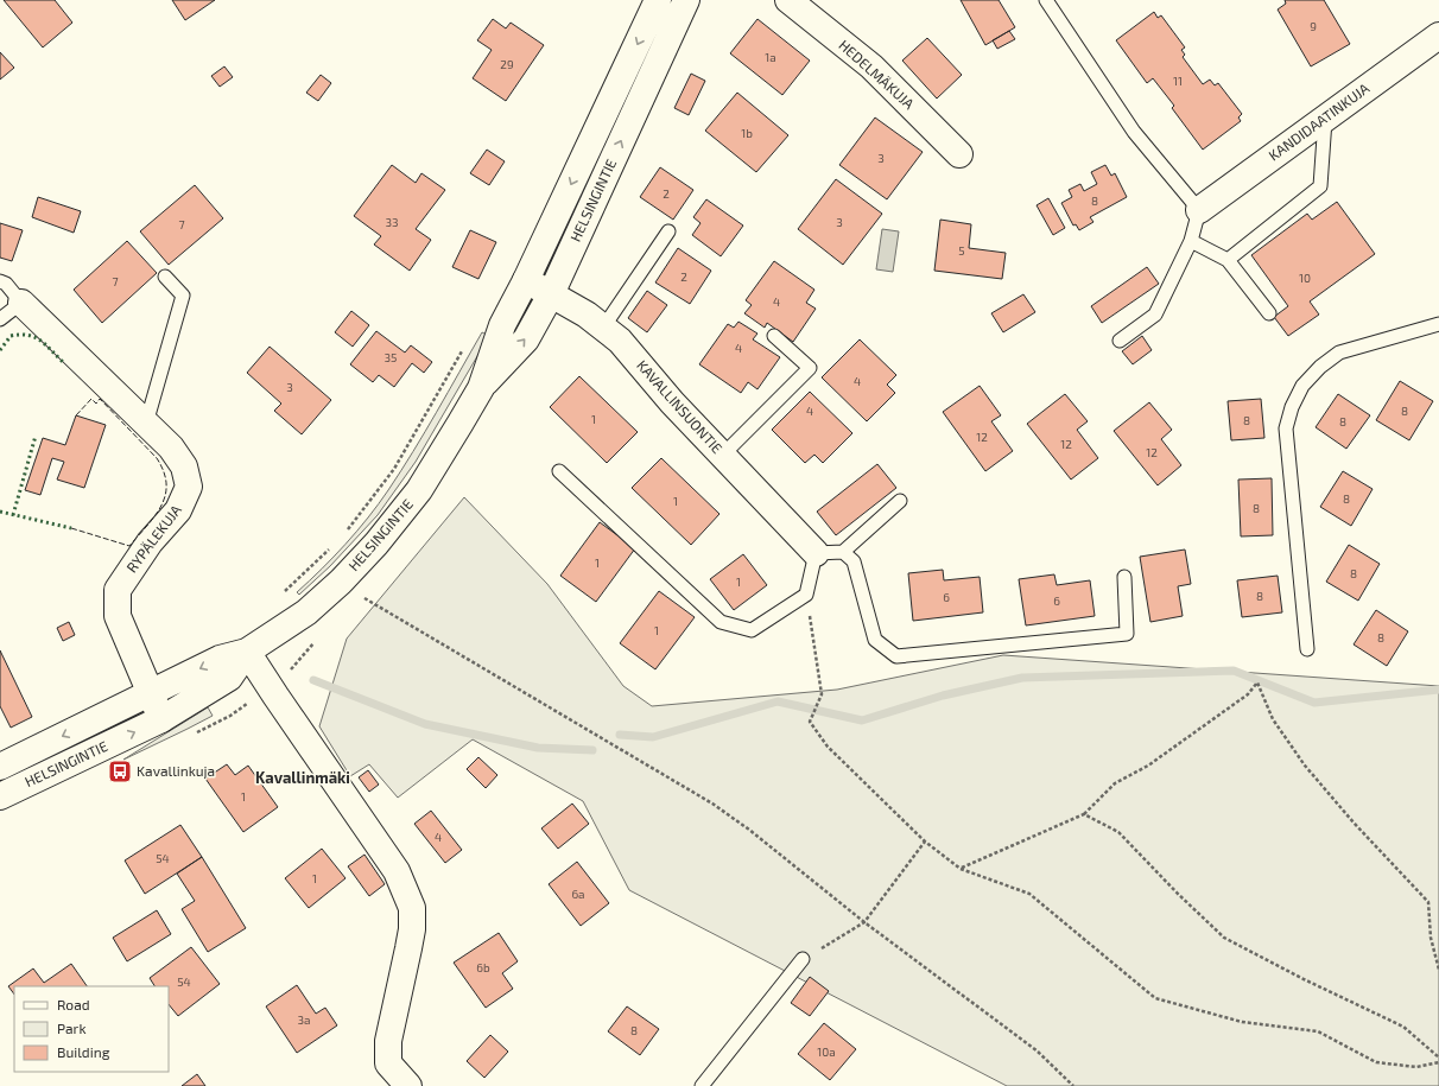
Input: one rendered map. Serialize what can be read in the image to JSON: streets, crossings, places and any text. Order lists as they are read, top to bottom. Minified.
{"streets":{"street":["HEDELMÄKUJA","KANDIDAATINKUJA","HELSINGINTIE","KAVALLINSUONTIE","RYPÄLEKUJA"]},"crossings":[["HELSINGINTIE","KAVALLINSUONTIE"],["HELSINGINTIE","RYPÄLEKUJA"]],"districts":["Kavallinmäki"],"places":{"bus stop":["Kavallinkuja"]},"house_numbers":["9","1a","29","11","1b","3","2","8","33","3","7","5","2","10","7","4","4","35","4","3","4","8","1","8","8","12","12","12","8","1","8","1","8","1","8","6","6","1","8","1","4","54","1","6a","6b","54","3a","8","10a"],"legend":["Road","Park","Building"]}
